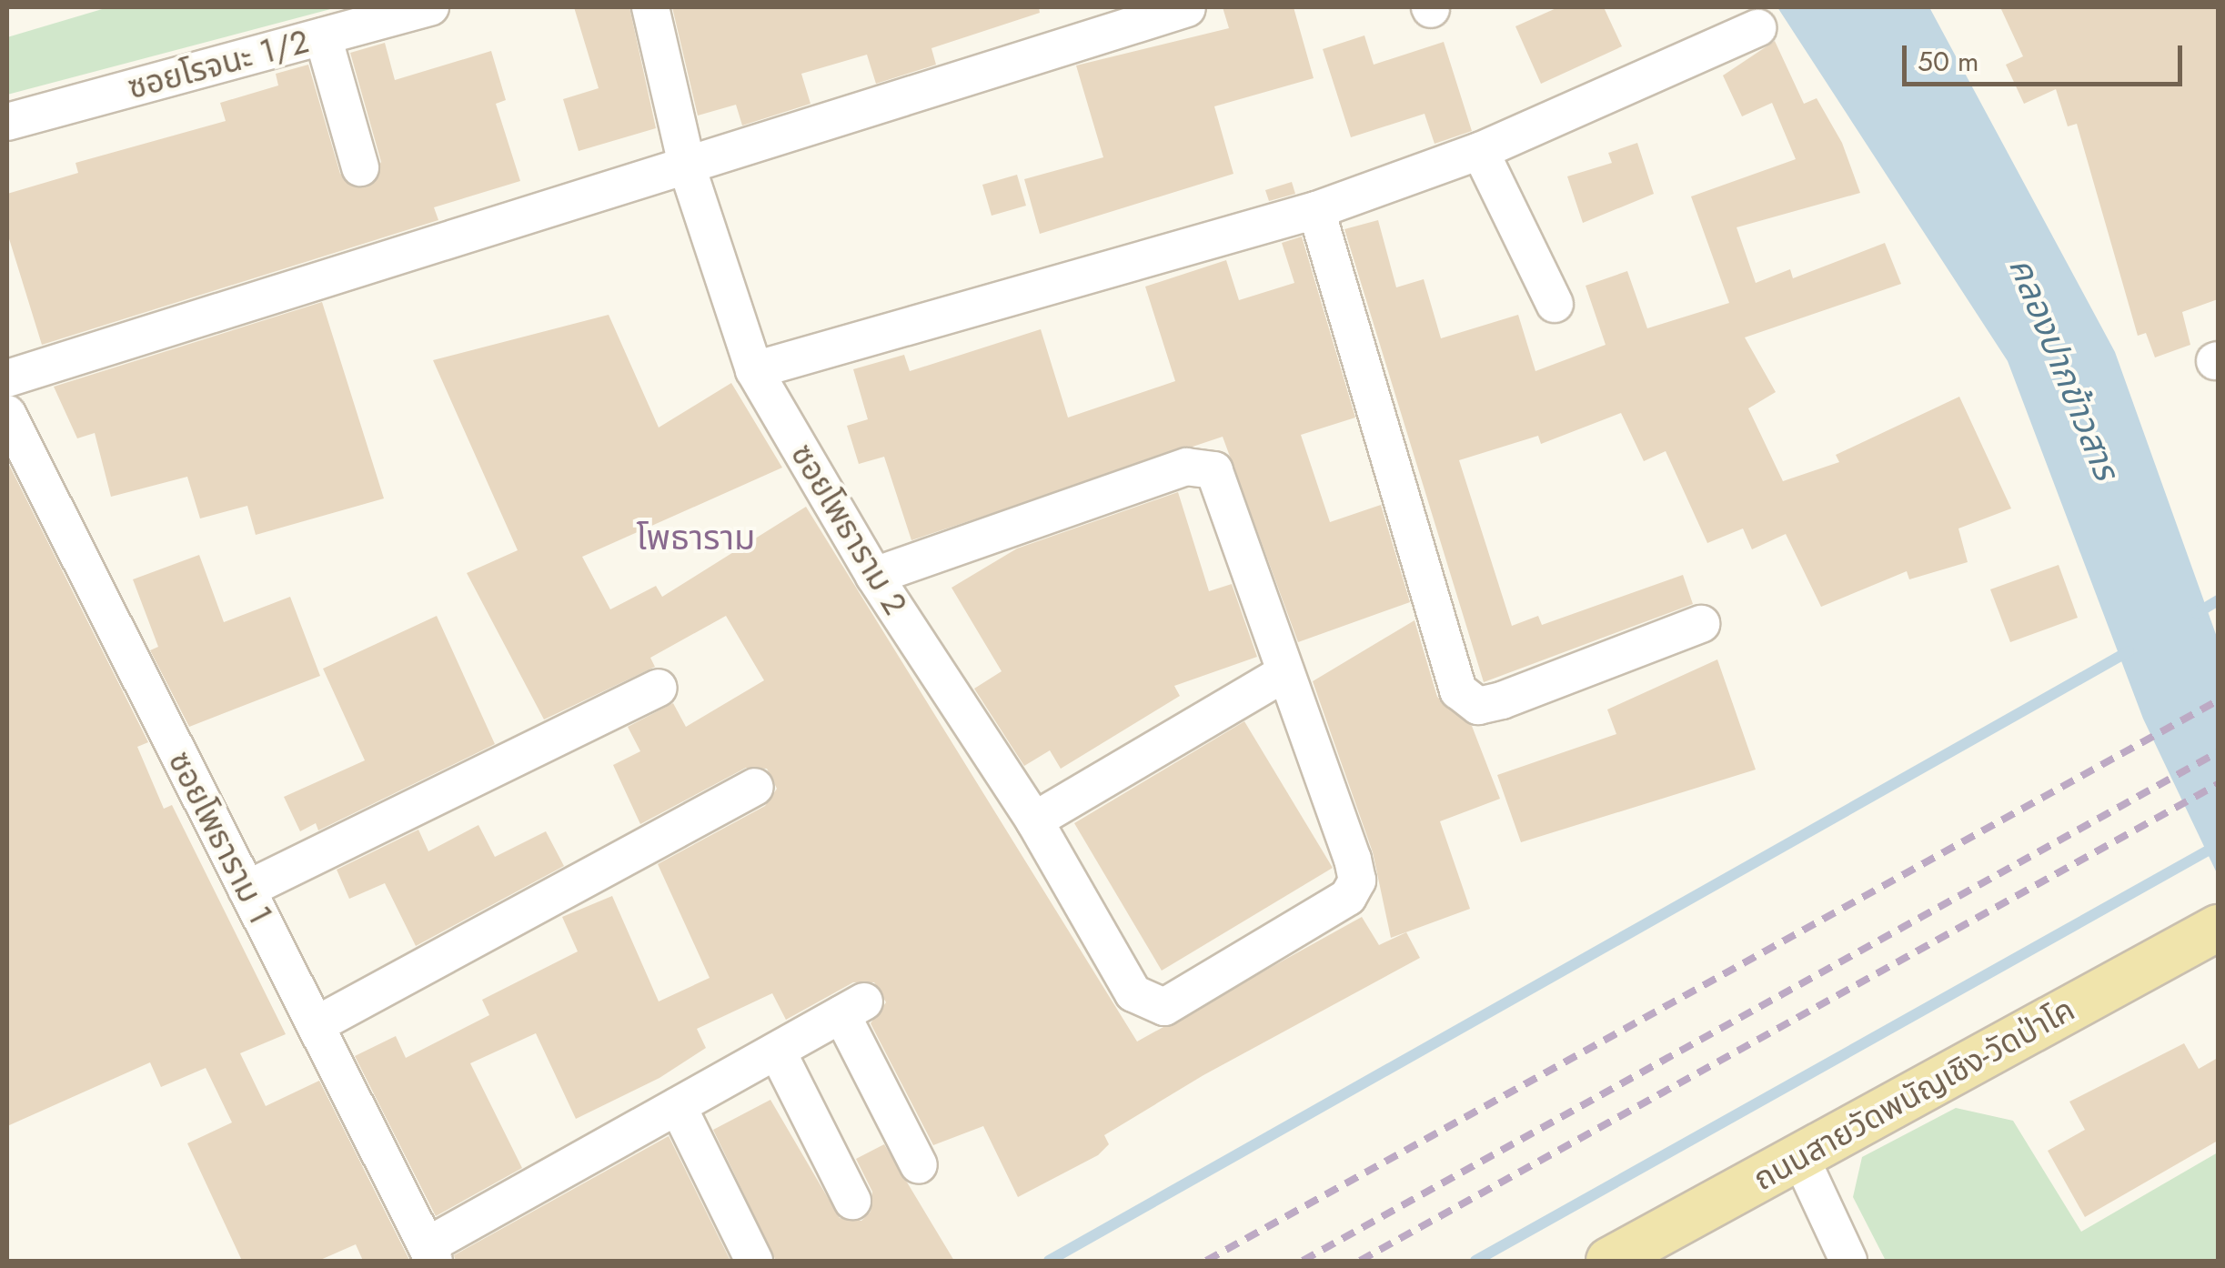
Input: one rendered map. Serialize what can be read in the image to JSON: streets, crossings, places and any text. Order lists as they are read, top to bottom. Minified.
{"streets":{"main road":["ถนนสายวัดพนัญเชิง-วัดป่าโค"],"street":["ซอยโรจนะ 1/2","ซอยโพธาราม 2","ซอยโพธาราม 1"]},"districts":["โพธาราม"],"water":["คลองปากข้าวสาร"],"scale_bar":"50 m"}
